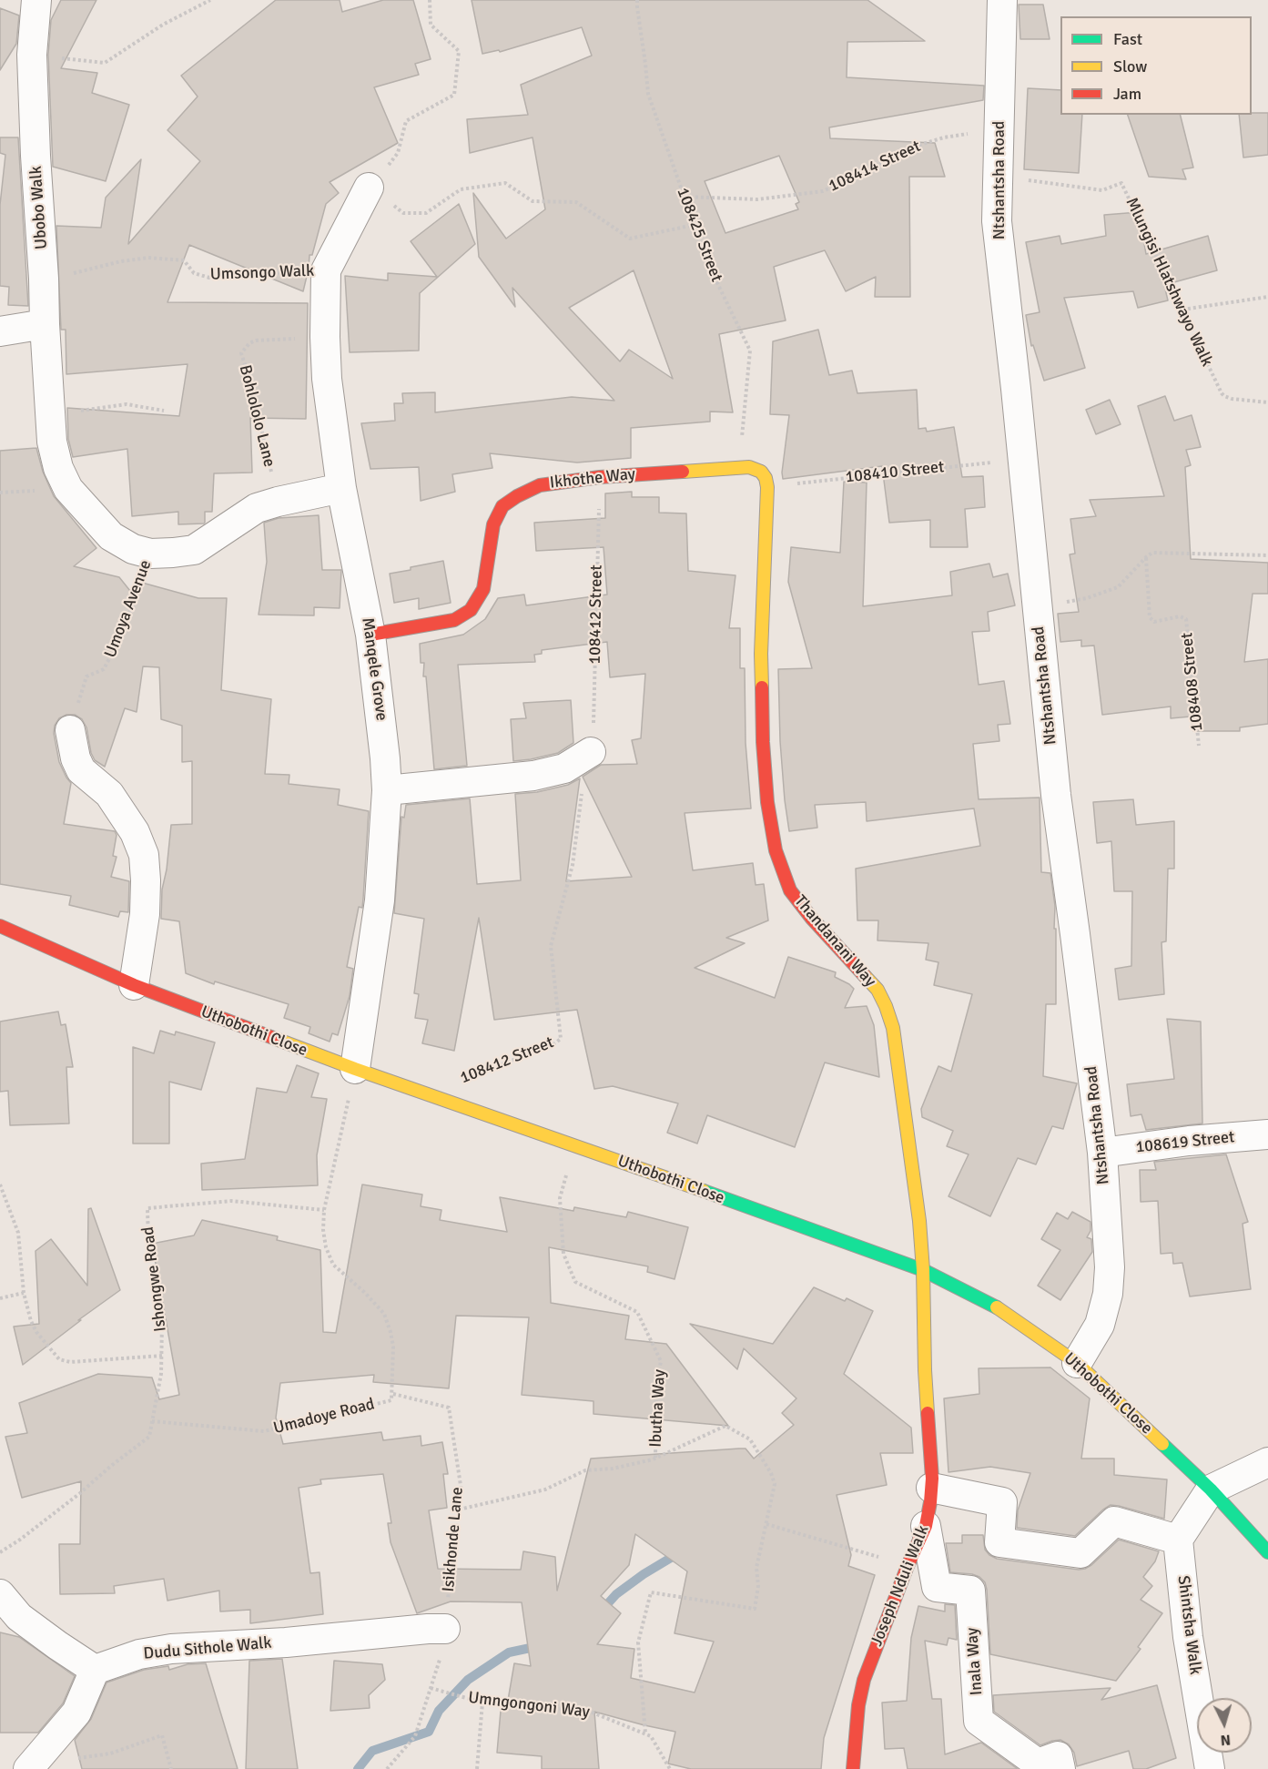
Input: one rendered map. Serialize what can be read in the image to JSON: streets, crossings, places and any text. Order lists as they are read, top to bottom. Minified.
{"streets":{"street":["Ntshantsha Road","Ubobo Walk","Ikhothe Way","Manqele Grove","Thandanani Way","Uthobothi Close","108619 Street","Joseph Nduli Walk","Shintsha Walk","Dudu Sithole Walk","Inala Way"],"path":["108414 Street","108425 Street","Umsongo Walk","Mlungisi Hlatshwayo Walk","Bohlololo Lane","108410 Street","Umoya Avenue","108412 Street","108408 Street","Ishongwe Road","Ibutha Way","Umadoye Road","Isikhonde Lane","Umngongoni Way"]},"crossings":[["108414 Street","Ntshantsha Road"],["108414 Street","108425 Street"],["Ntshantsha Road","Mlungisi Hlatshwayo Walk"],["Ntshantsha Road","108410 Street"],["Ntshantsha Road","Uthobothi Close"],["Ntshantsha Road","108619 Street"],["Ubobo Walk","Umsongo Walk"],["Ubobo Walk","Bohlololo Lane"],["Ubobo Walk","Umoya Avenue"],["Ubobo Walk","Manqele Grove"],["108425 Street","Ikhothe Way"],["Umsongo Walk","Manqele Grove"],["Bohlololo Lane","Manqele Grove"],["108410 Street","Thandanani Way"],["Ikhothe Way","108412 Street"],["Ikhothe Way","Manqele Grove"],["108412 Street","Uthobothi Close"],["Manqele Grove","Uthobothi Close"],["Thandanani Way","Uthobothi Close"],["Thandanani Way","Joseph Nduli Walk"],["Uthobothi Close","Ibutha Way"],["Uthobothi Close","Joseph Nduli Walk"],["Ishongwe Road","Umadoye Road"],["Umadoye Road","Isikhonde Lane"],["Isikhonde Lane","Dudu Sithole Walk"],["Isikhonde Lane","Umngongoni Way"],["Joseph Nduli Walk","Inala Way"]],"legend":["Fast","Slow","Jam"],"north":"bottom"}
